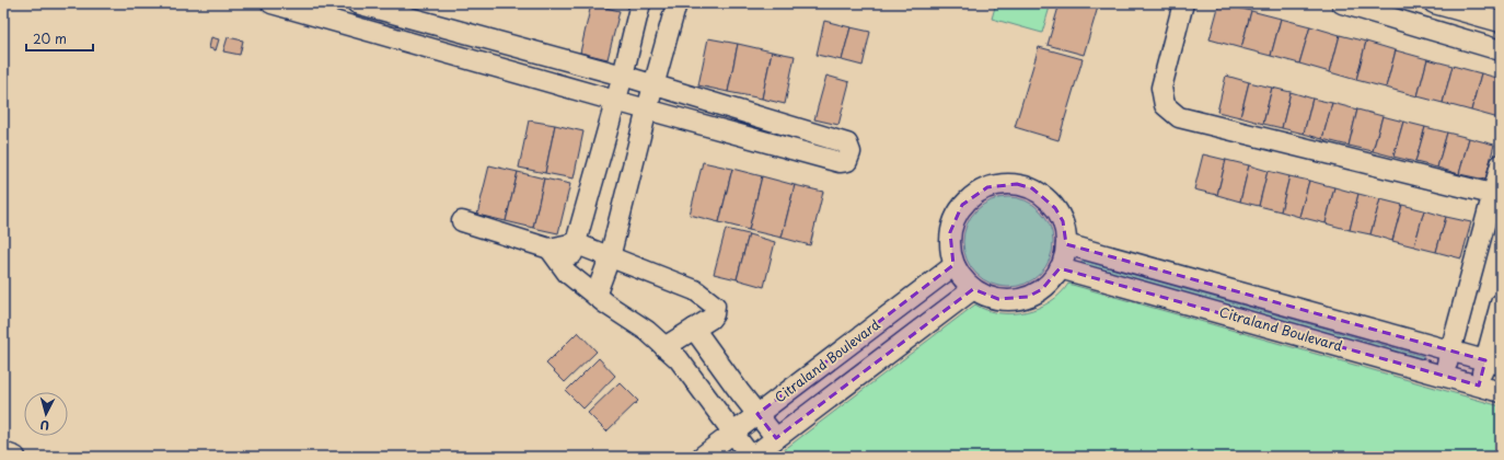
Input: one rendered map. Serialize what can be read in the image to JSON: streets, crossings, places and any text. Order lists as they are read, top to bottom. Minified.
{"streets":{"street":["Citraland Boulevard"]},"scale_bar":"20 m","north":"bottom"}
